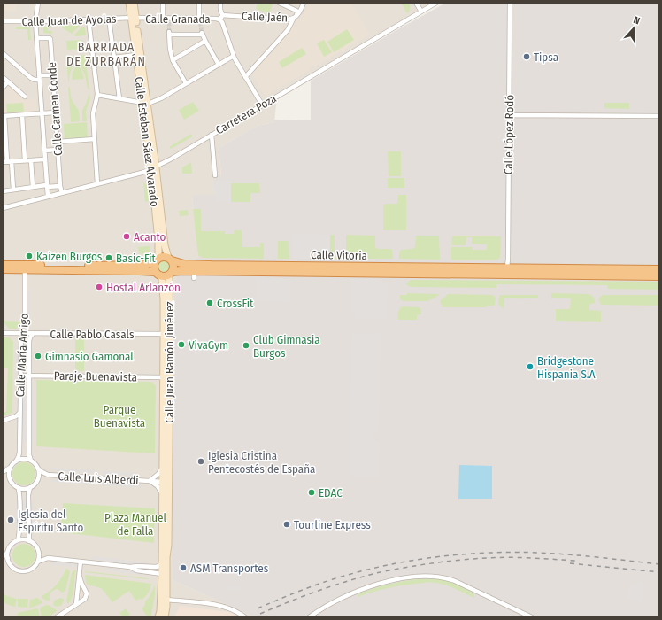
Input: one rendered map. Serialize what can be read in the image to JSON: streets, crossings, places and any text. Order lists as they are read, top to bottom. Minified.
{"streets":{"highway":["Calle Vitoria"],"main road":["Calle Esteban Sáez Alvarado","Calle Juan Ramón Jiménez"],"street":["Calle Jaén","Calle Granada","Calle Juan de Ayolas","Calle Carmen Conde","Carretera Poza","Calle López Rodó","Calle Pablo Casals","Calle María Amigo","Paraje Buenavista","Calle Luis Alberdi"]},"crossings":[["Calle Granada","Calle Juan de Ayolas"],["Calle Granada","Calle Esteban Sáez Alvarado"],["Calle Juan de Ayolas","Calle Esteban Sáez Alvarado"],["Calle Carmen Conde","Carretera Poza"],["Carretera Poza","Calle Esteban Sáez Alvarado"],["Calle López Rodó","Calle Vitoria"],["Calle Esteban Sáez Alvarado","Calle Vitoria"],["Calle Esteban Sáez Alvarado","Calle Juan Ramón Jiménez"],["Calle Vitoria","Calle Juan Ramón Jiménez"],["Calle Pablo Casals","Calle María Amigo"],["Calle Pablo Casals","Calle Juan Ramón Jiménez"],["Calle María Amigo","Paraje Buenavista"],["Calle María Amigo","Calle Luis Alberdi"],["Calle Juan Ramón Jiménez","Paraje Buenavista"],["Calle Juan Ramón Jiménez","Calle Luis Alberdi"]],"districts":["BARRIADA DE ZURBARÁN"],"parks":["Parque Buenavista","Plaza Manuel de Falla"],"places":["Tipsa","Acanto","Kaizen Burgos","Basic-Fit","Hostal Arlanzón","CrossFit","VivaGym","Club Gimnasia Burgos","Gimnasio Gamonal","Bridgestone Hispania S.A","Iglesia Cristina Pentecostés de España","EDAC","Iglesia del Espíritu Santo","Tourline Express","ASM Transportes"],"north":"top"}
